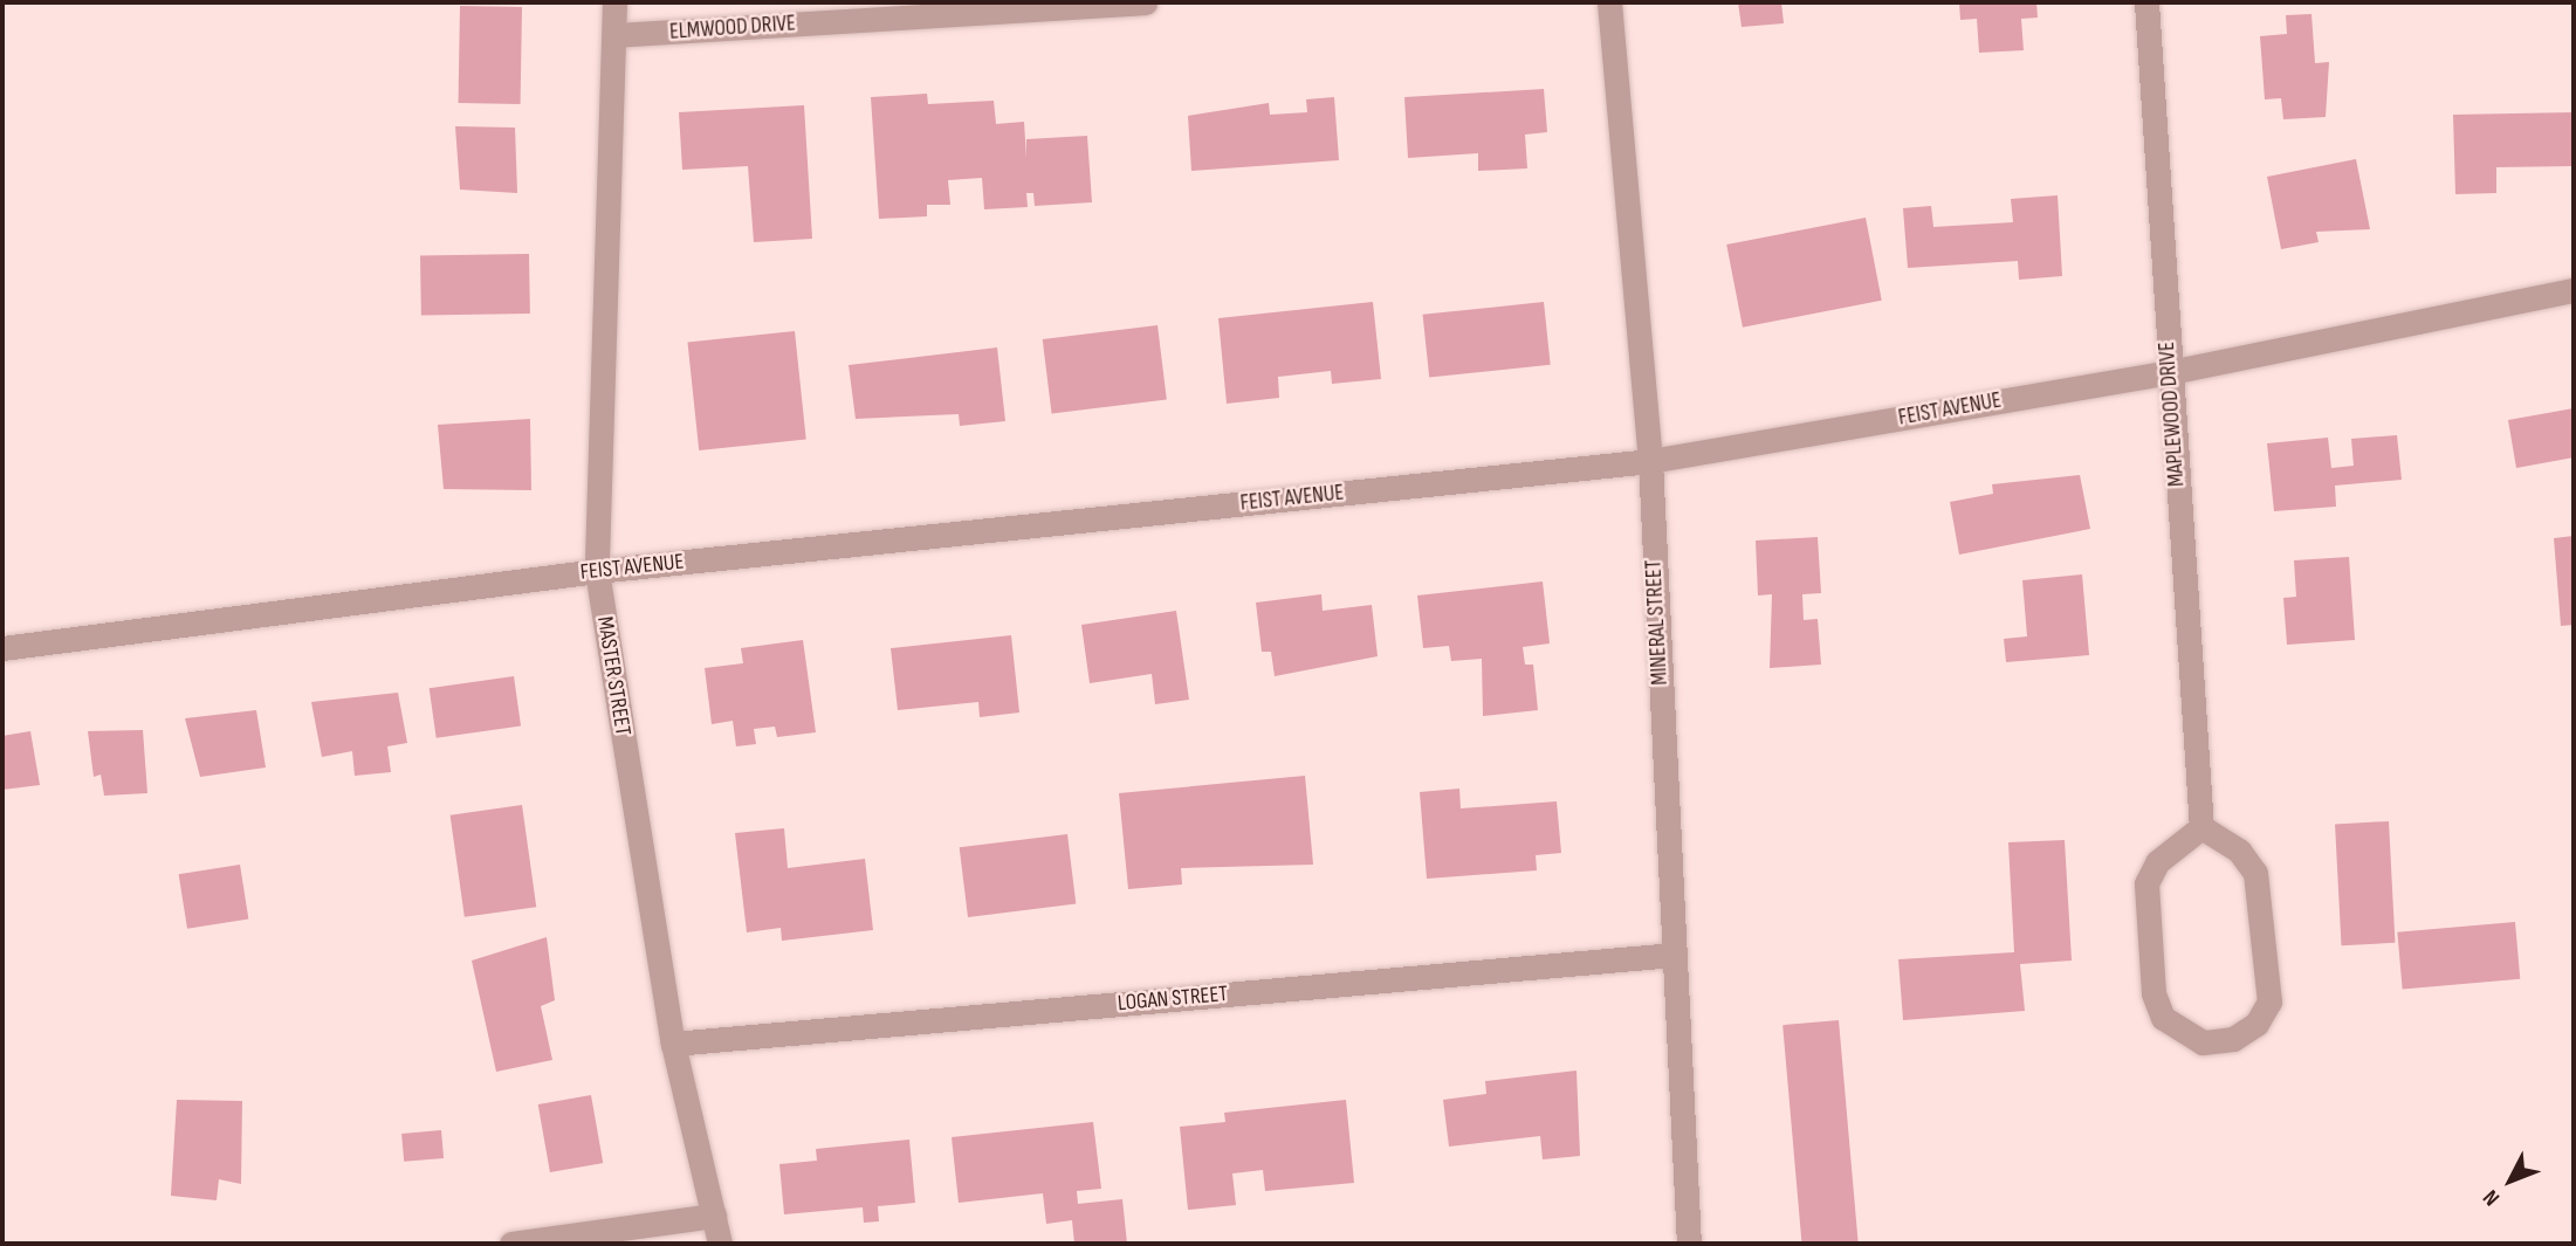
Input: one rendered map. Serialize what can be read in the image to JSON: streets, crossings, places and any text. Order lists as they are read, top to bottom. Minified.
{"streets":{"street":["ELMWOOD DRIVE","FEIST AVENUE","MAPLEWOOD DRIVE","MINERAL STREET","MASTER STREET","LOGAN STREET"]},"crossings":[["ELMWOOD DRIVE","MASTER STREET"],["FEIST AVENUE","MAPLEWOOD DRIVE"],["FEIST AVENUE","MINERAL STREET"],["FEIST AVENUE","MASTER STREET"],["MINERAL STREET","LOGAN STREET"],["MASTER STREET","LOGAN STREET"]],"north":"bottom left"}
